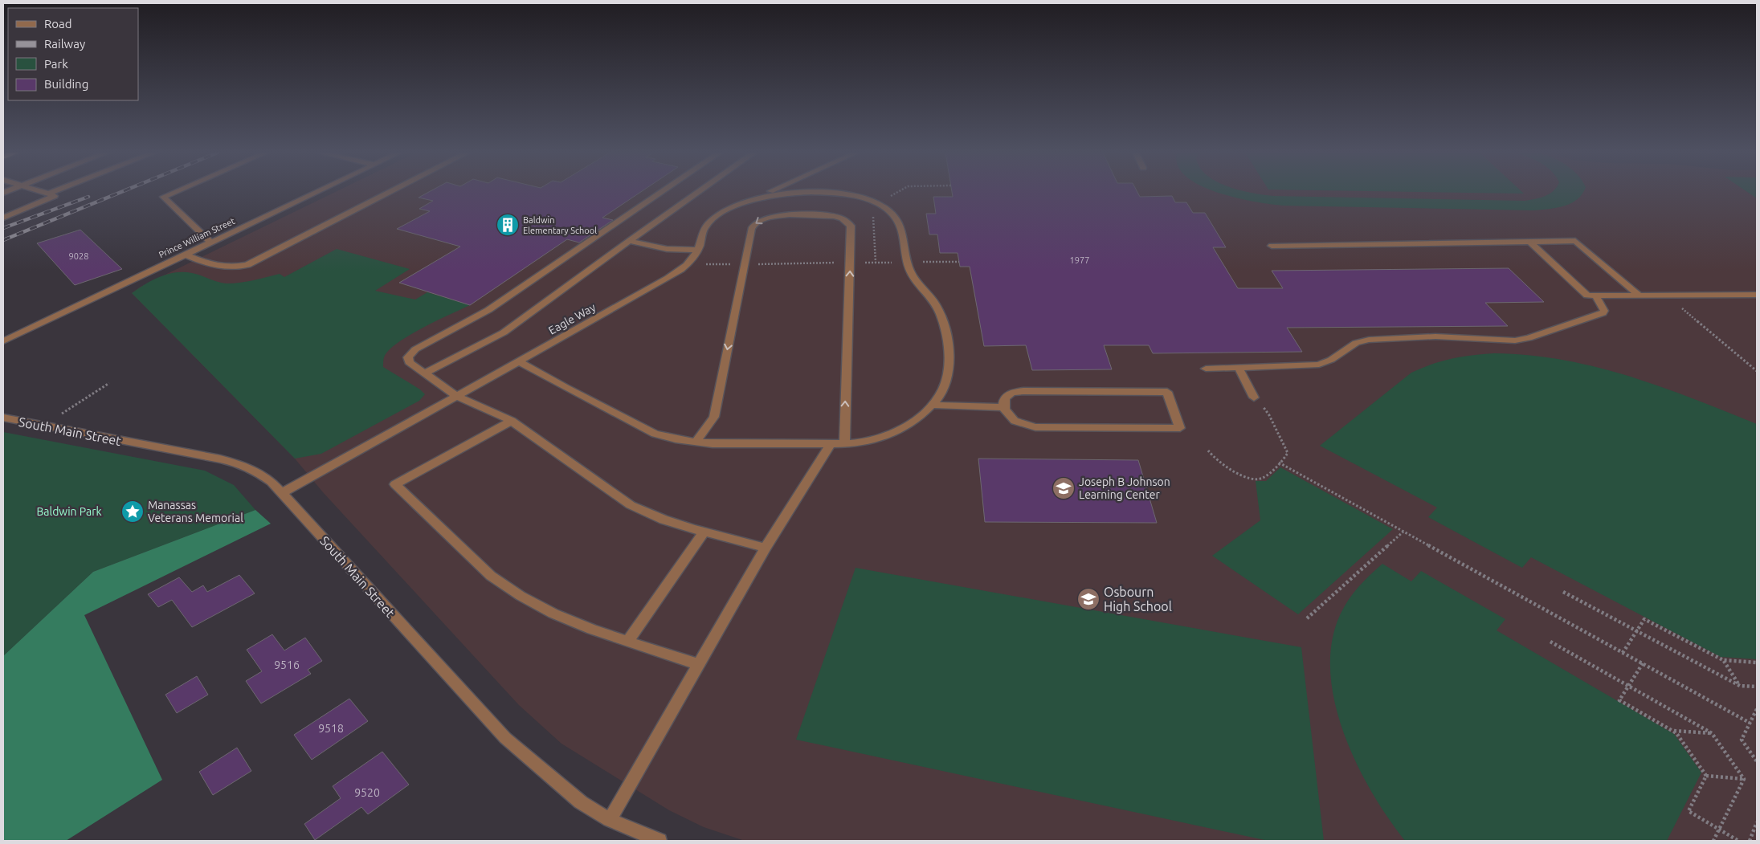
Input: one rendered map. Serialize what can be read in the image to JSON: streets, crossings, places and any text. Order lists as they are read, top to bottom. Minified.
{"streets":{"street":["Prince William Street","Eagle Way","South Main Street"]},"crossings":[["Eagle Way","South Main Street"]],"parks":["Baldwin Park"],"places":{"building":["Baldwin Elementary School"],"school or university":["Joseph B Johnson Learning Center","Osbourn High School"],"place":["Manassas Veterans Memorial"]},"house_numbers":["9028","1977","9516","9518","9520"],"legend":["Road","Railway","Park","Building"]}
